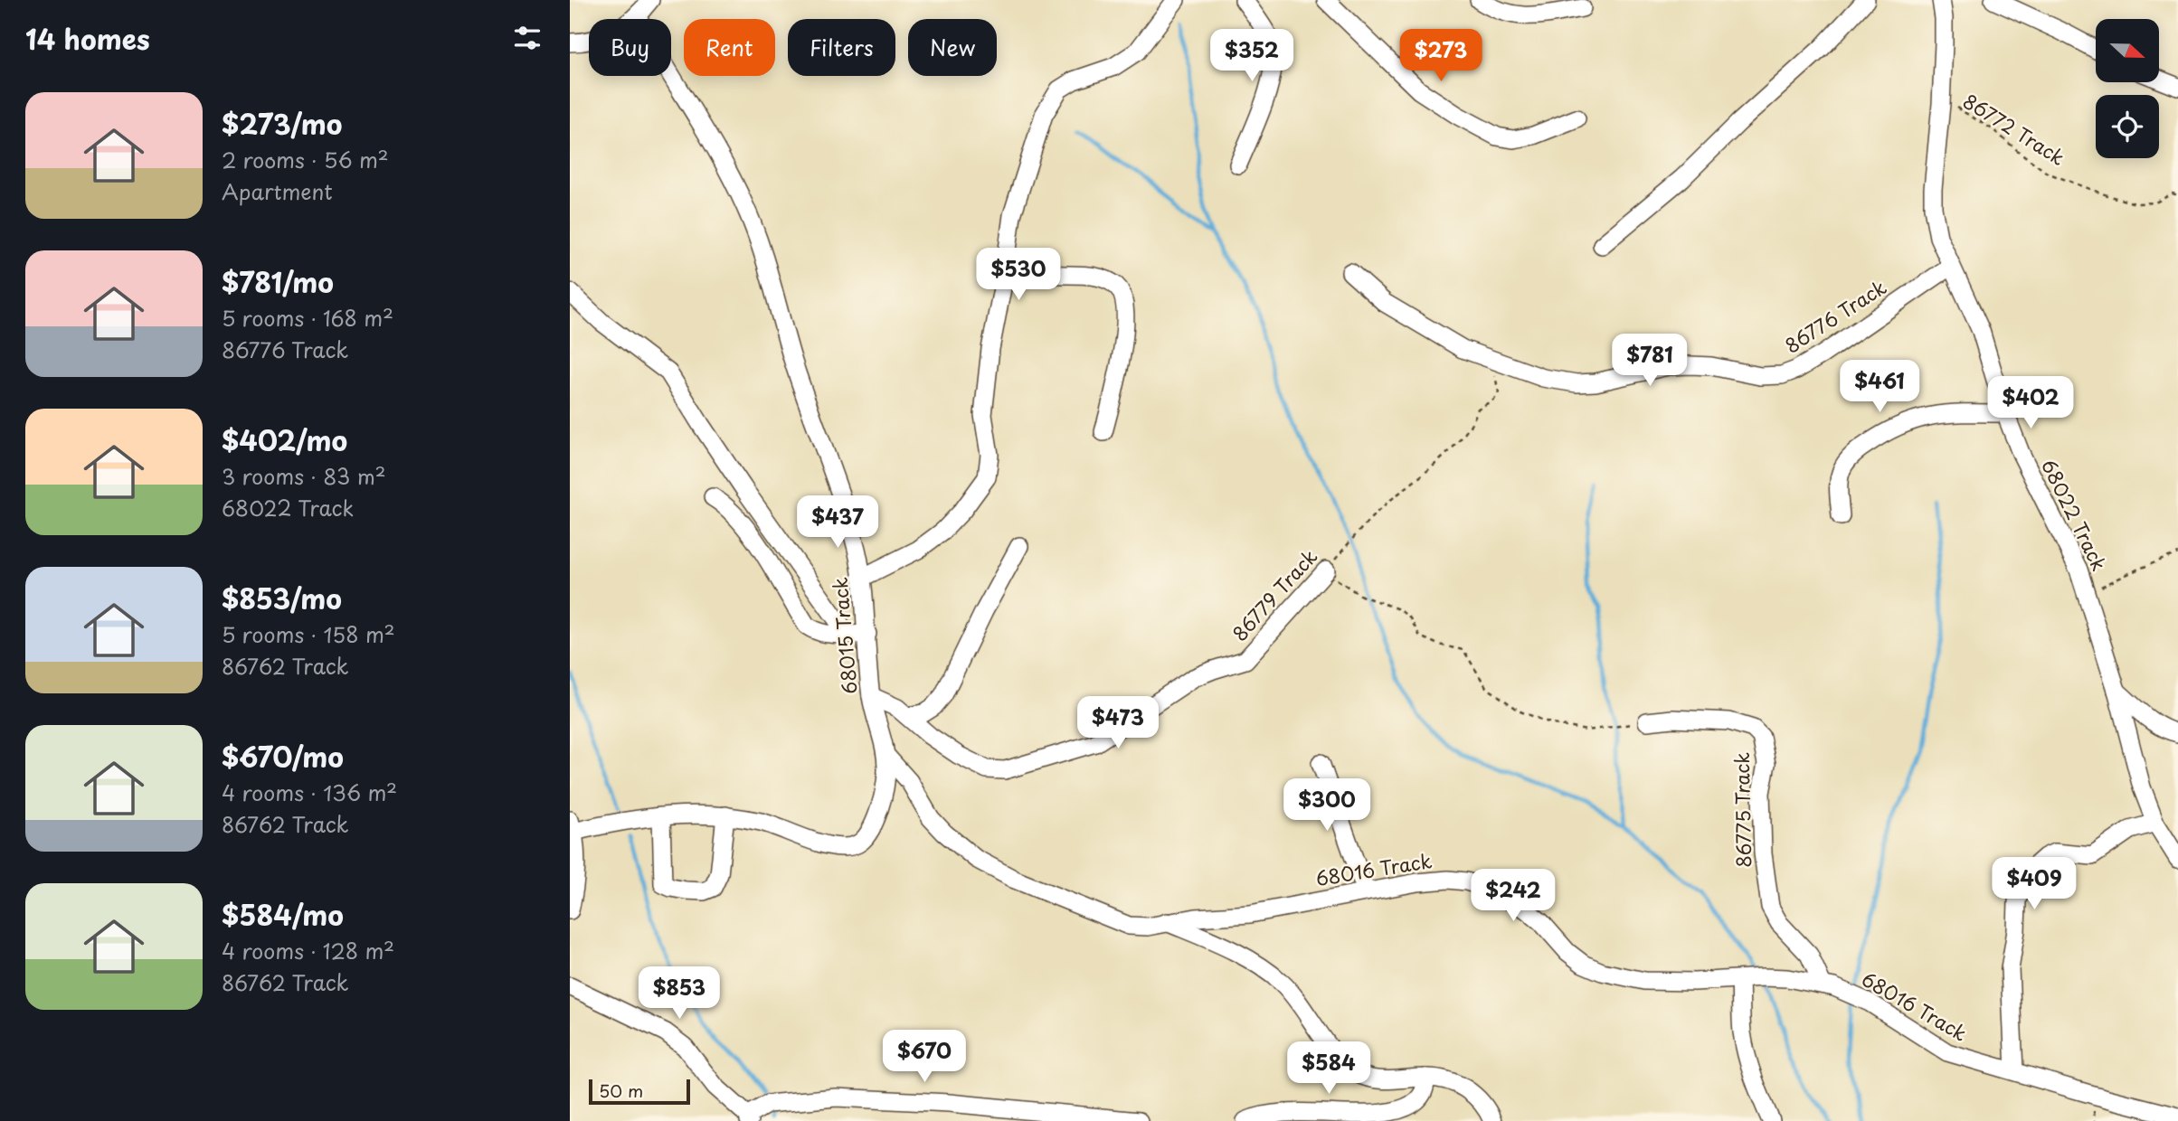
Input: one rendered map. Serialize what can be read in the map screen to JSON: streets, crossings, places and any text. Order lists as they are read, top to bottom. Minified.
{"streets":{"street":["86776 Track","68022 Track","86779 Track","68015 Track","86775 Track","68016 Track"],"path":["86772 Track"]},"crossings":[["86772 Track","68022 Track"],["86776 Track","68022 Track"],["86776 Track","86779 Track"],["86779 Track","68015 Track"],["68015 Track","68016 Track"],["86775 Track","68016 Track"]],"scale_bar":"50 m","north":"right","page":{"heading":"14 homes","chip":["Buy","Rent","Filters","New"],"price":["$352","$273","$530","$781","$461","$402","$437","$473","$300","$409","$242","$853","$670","$584"],"list":[{"name":"$273/mo","note":"2 rooms · 56 m² · Apartment"},{"name":"$781/mo","note":"5 rooms · 168 m² · 86776 Track"},{"name":"$402/mo","note":"3 rooms · 83 m² · 68022 Track"},{"name":"$853/mo","note":"5 rooms · 158 m² · 86762 Track"},{"name":"$670/mo","note":"4 rooms · 136 m² · 86762 Track"},{"name":"$584/mo","note":"4 rooms · 128 m² · 86762 Track"}],"scale":"50 m"}}
